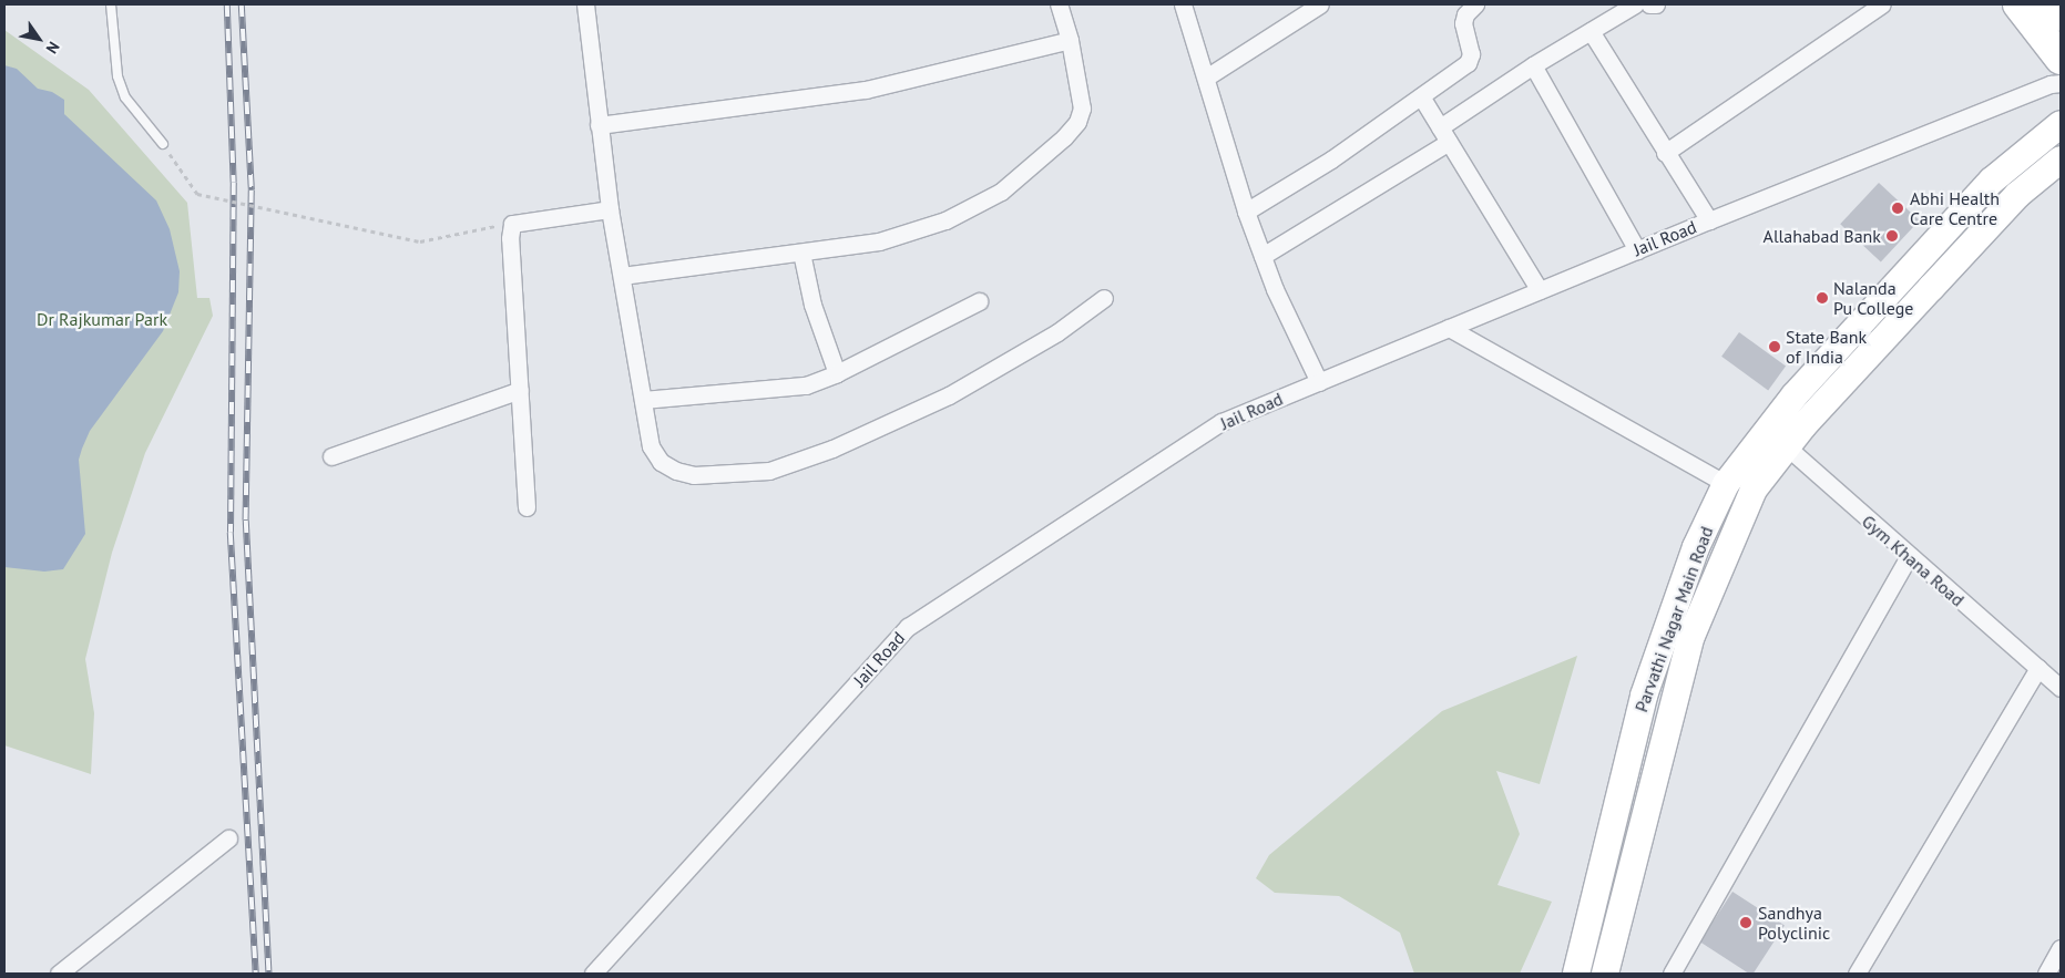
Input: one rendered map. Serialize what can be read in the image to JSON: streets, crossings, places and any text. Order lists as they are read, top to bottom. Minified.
{"streets":{"main road":["Parvathi Nagar Main Road"],"street":["Jail Road","Gym Khana Road"]},"crossings":[["Gym Khana Road","Parvathi Nagar Main Road"]],"parks":["Dr Rajkumar Park"],"places":["Abhi Health Care Centre","Allahabad Bank","Nalanda Pu College","State Bank of India","Sandhya Polyclinic"],"north":"bottom right"}
